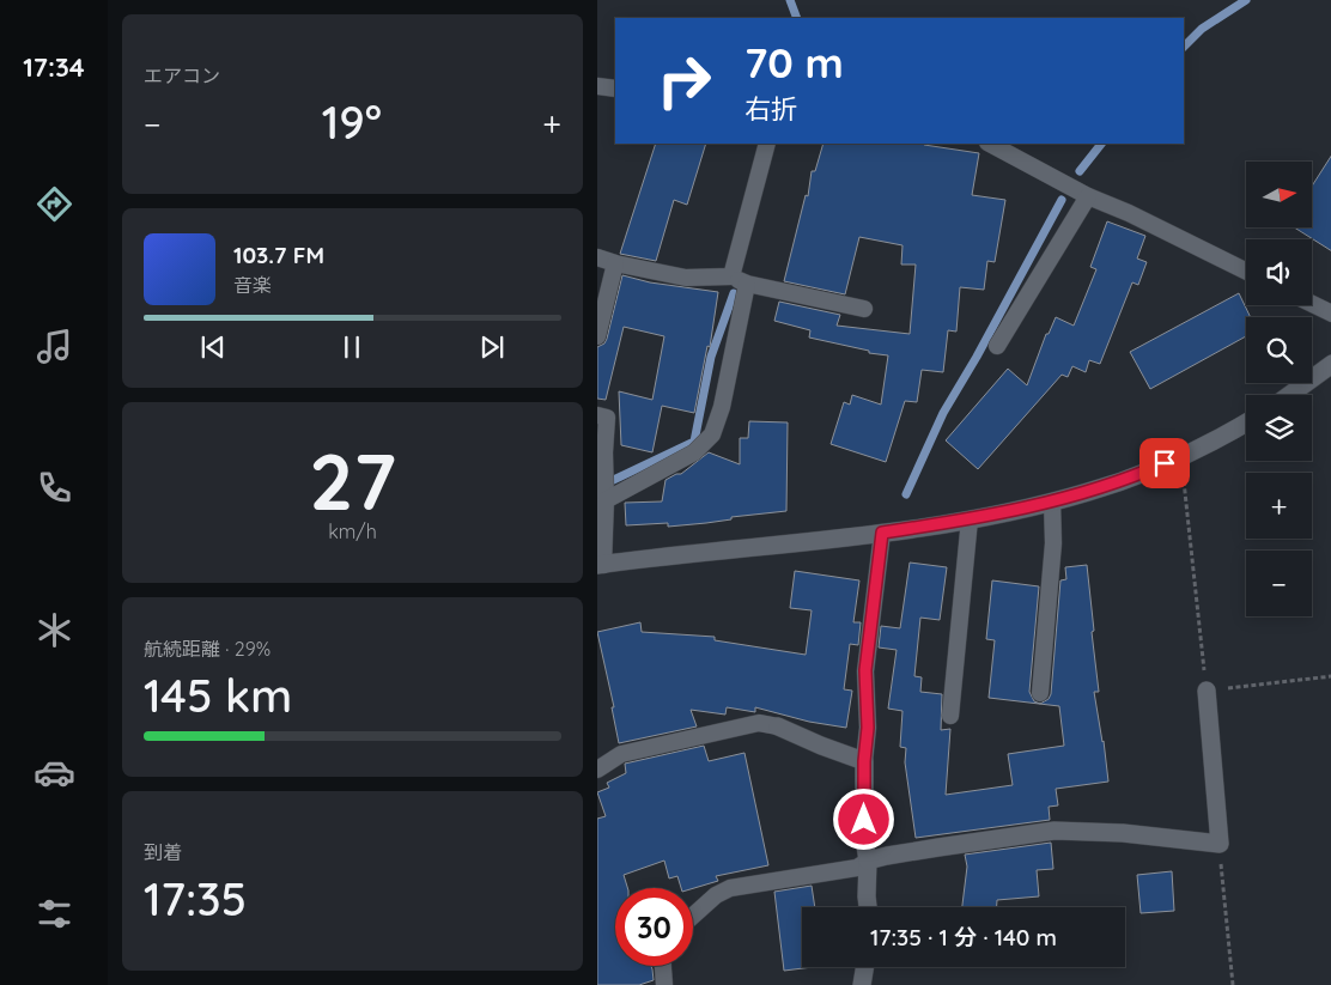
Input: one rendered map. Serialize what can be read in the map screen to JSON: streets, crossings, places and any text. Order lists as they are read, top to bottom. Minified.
{"north":"right","page":{"tabs":"17:34","tile":["エアコン",["27","km/h"],["航続距離 · 29%","145 km"],["到着","17:35"]],"turn":["70 m","右折"],"heat":["−","19°","+"],"map_buttons":["+","−"],"song":["103.7 FM","音楽"],"limit":"30","trip":"17:35 · 1 分 · 140 m"}}
